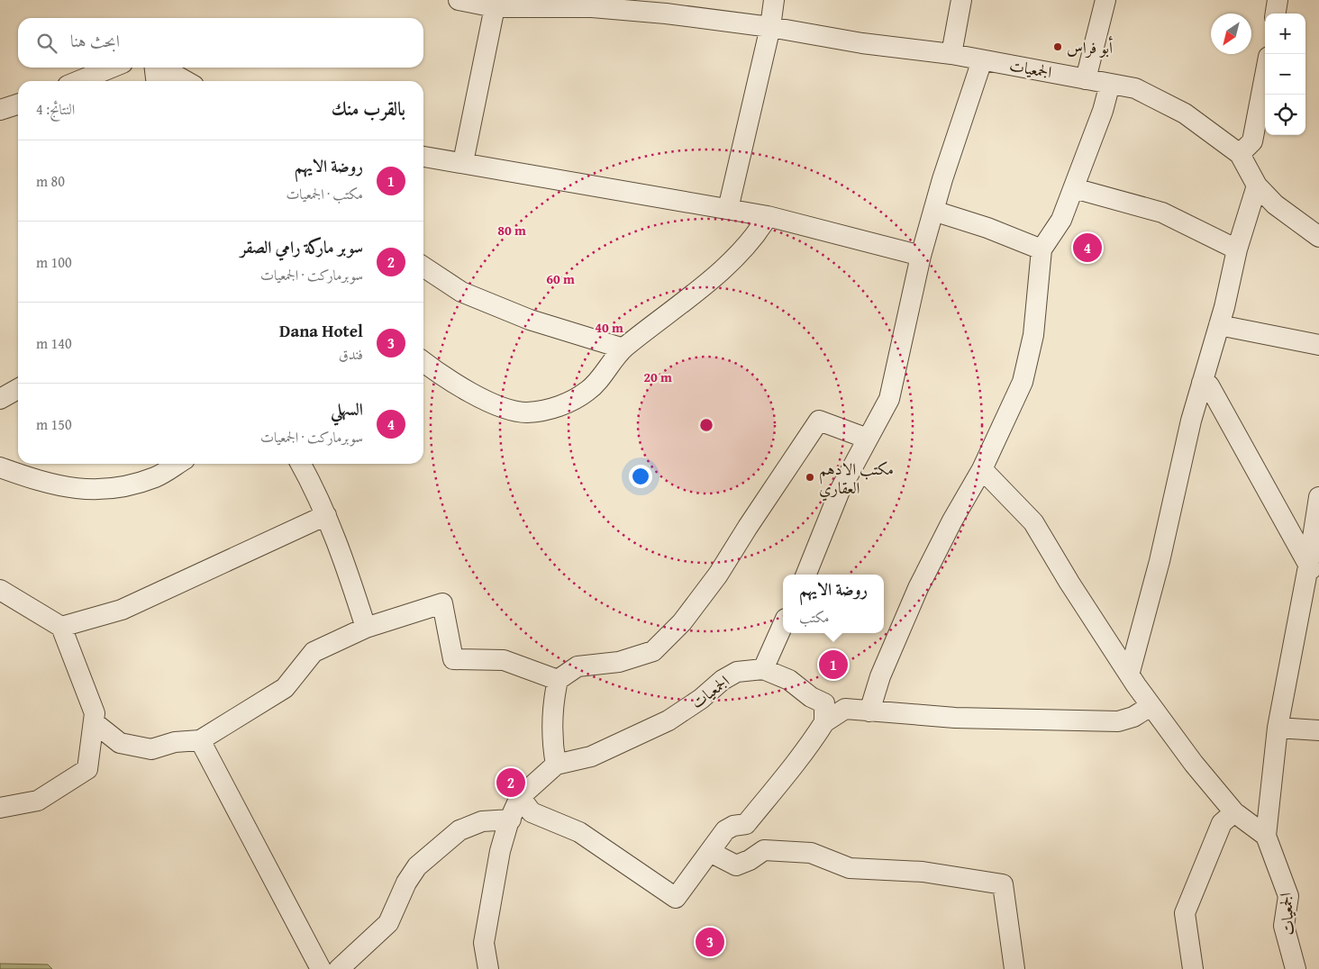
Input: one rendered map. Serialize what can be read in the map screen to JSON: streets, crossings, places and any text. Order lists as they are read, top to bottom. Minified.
{"streets":{"street":["الجمعيات"]},"places":["أبو فراس","مكتب الادهم العقاري"],"north":"bottom left","page":{"map_buttons":["+","−"],"search":"ابحث هنا","heading":["بالقرب منك","النتائج: 4"],"list":[{"mark":"1","name":"روضة الايهم","note":"مكتب · الجمعيات","value":"80 m"},{"mark":"2","name":"سوبر ماركة رامي الصقر","note":"سوبرماركت · الجمعيات","value":"100 m"},{"mark":"3","name":"Dana Hotel","note":"فندق","value":"140 m"},{"mark":"4","name":"السهلي","note":"سوبرماركت · الجمعيات","value":"150 m"}],"pins":["4","1","2","3"],"popup":["روضة الايهم","مكتب"]},"rings":["80 m","60 m","40 m","20 m"]}
